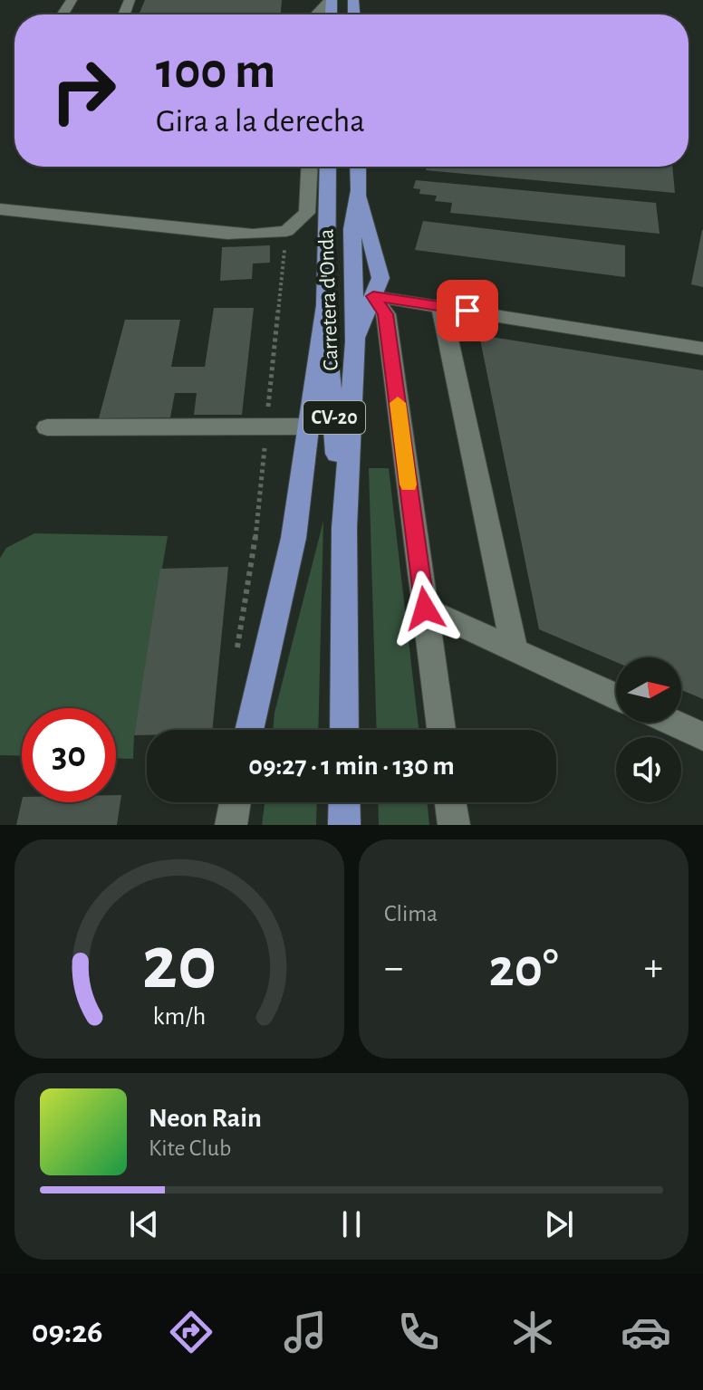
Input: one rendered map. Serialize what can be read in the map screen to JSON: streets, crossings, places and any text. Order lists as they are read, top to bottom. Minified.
{"streets":{"main road":["Carretera d'Onda","CV-20"]},"north":"right","page":{"turn":["100 m","Gira a la derecha"],"limit":"30","trip":"09:27 · 1 min · 130 m","tile":"Clima","heat":["−","20°","+"],"song":["Neon Rain","Kite Club"],"tabs":"09:26","gauge":["20","km/h"]}}
